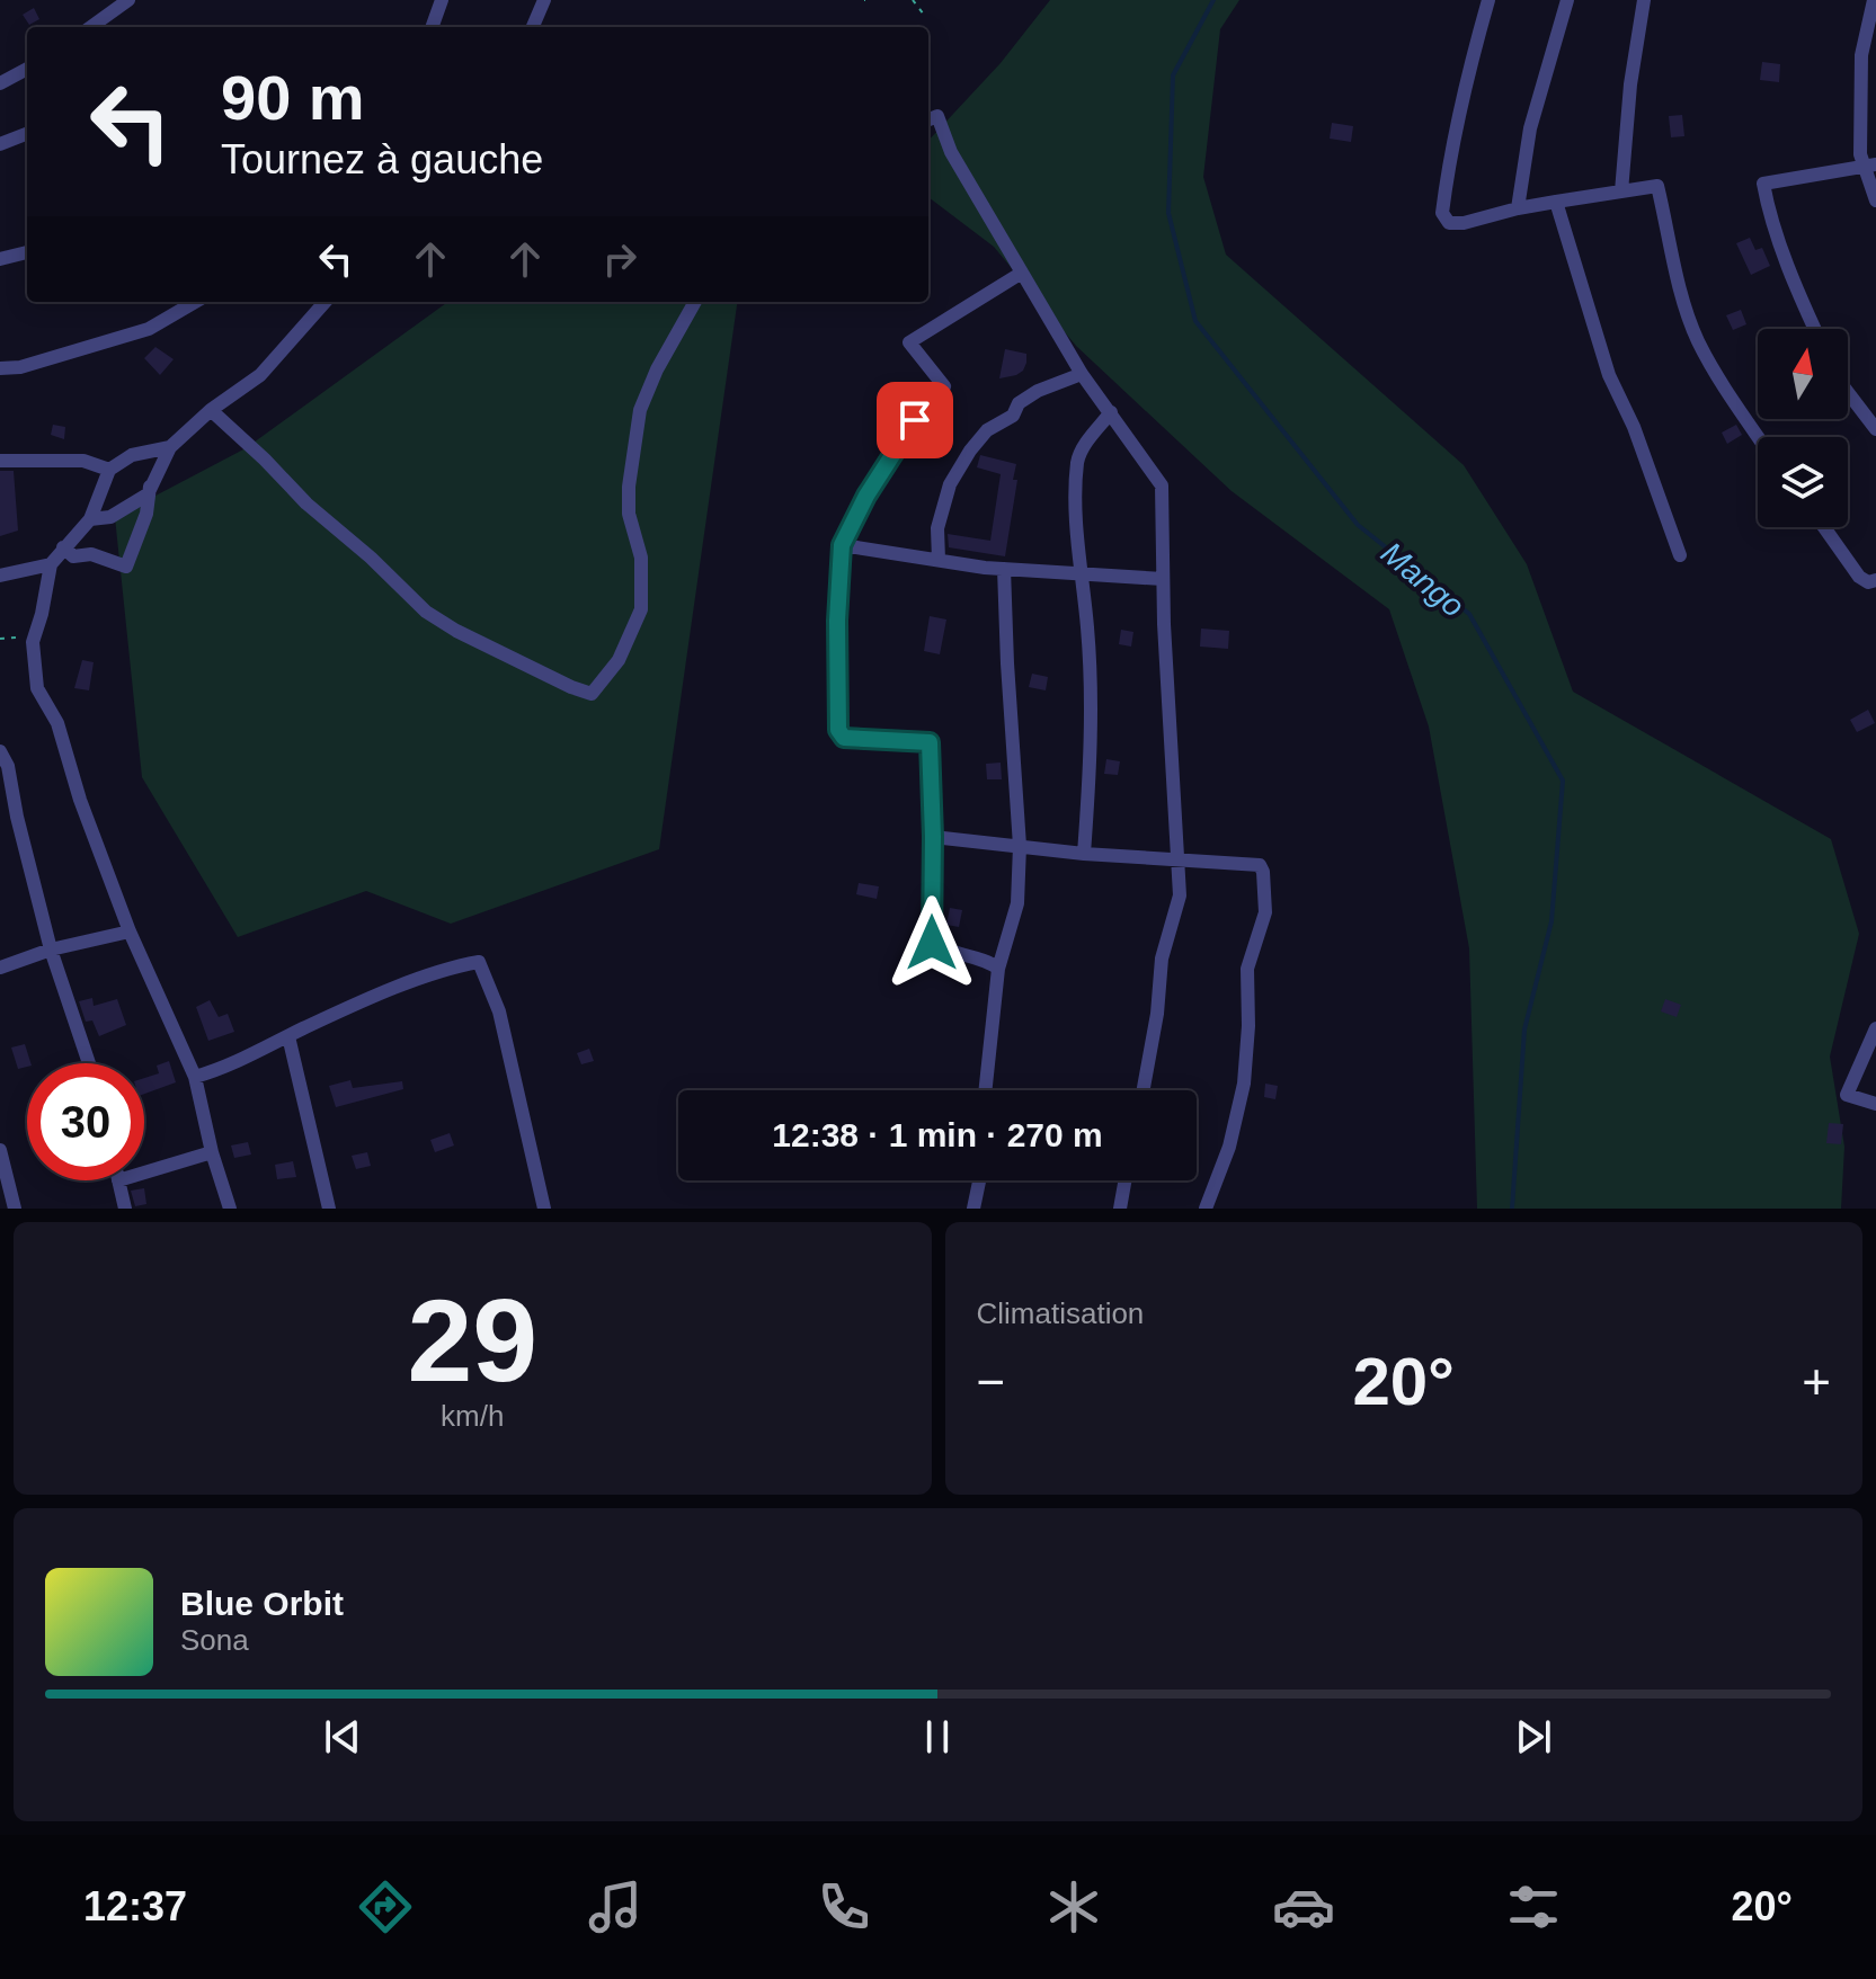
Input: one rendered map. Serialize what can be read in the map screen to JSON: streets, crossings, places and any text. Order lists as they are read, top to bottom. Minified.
{"water":["Mango"],"north":"top","page":{"turn":["90 m","Tournez à gauche"],"limit":"30","trip":"12:38 · 1 min · 270 m","tile":[["29","km/h"],"Climatisation"],"heat":["−","20°","+"],"song":["Blue Orbit","Sona"],"tabs":["12:37","20°"]}}
